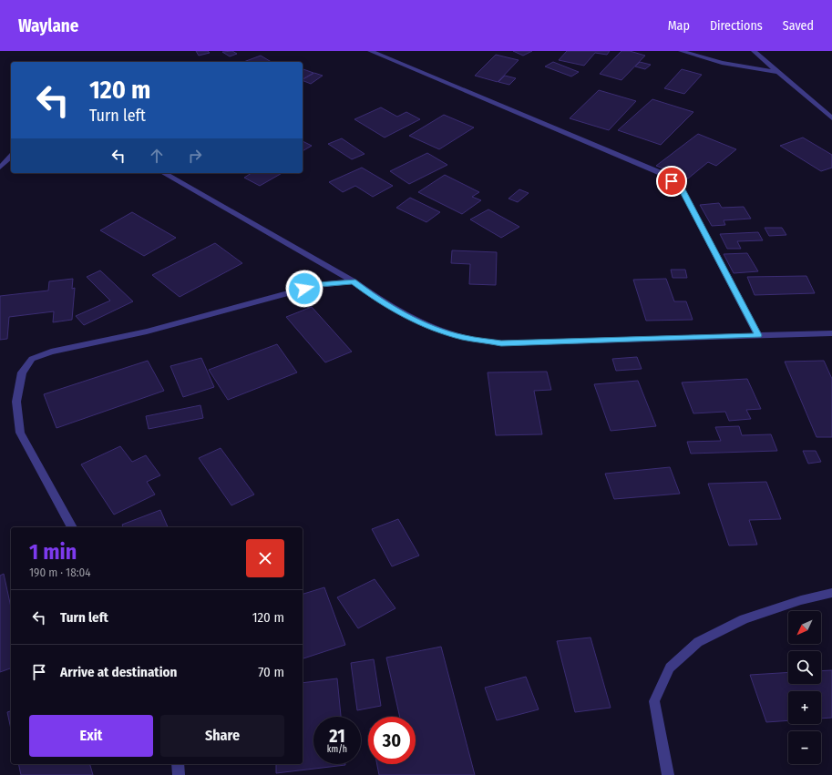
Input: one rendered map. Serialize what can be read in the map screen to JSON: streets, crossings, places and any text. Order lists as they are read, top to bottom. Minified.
{"north":"bottom left","page":{"header":"Waylane","nav":["Map","Directions","Saved"],"turn":["120 m","Turn left"],"heading":["1 min","190 m · 18:04"],"list":[{"name":"Turn left","value":"120 m"},{"name":"Arrive at destination","value":"70 m"}],"map_buttons":["+","−"],"buttons":["Exit","Share"],"speed":"21 km/h","limit":"30"}}
